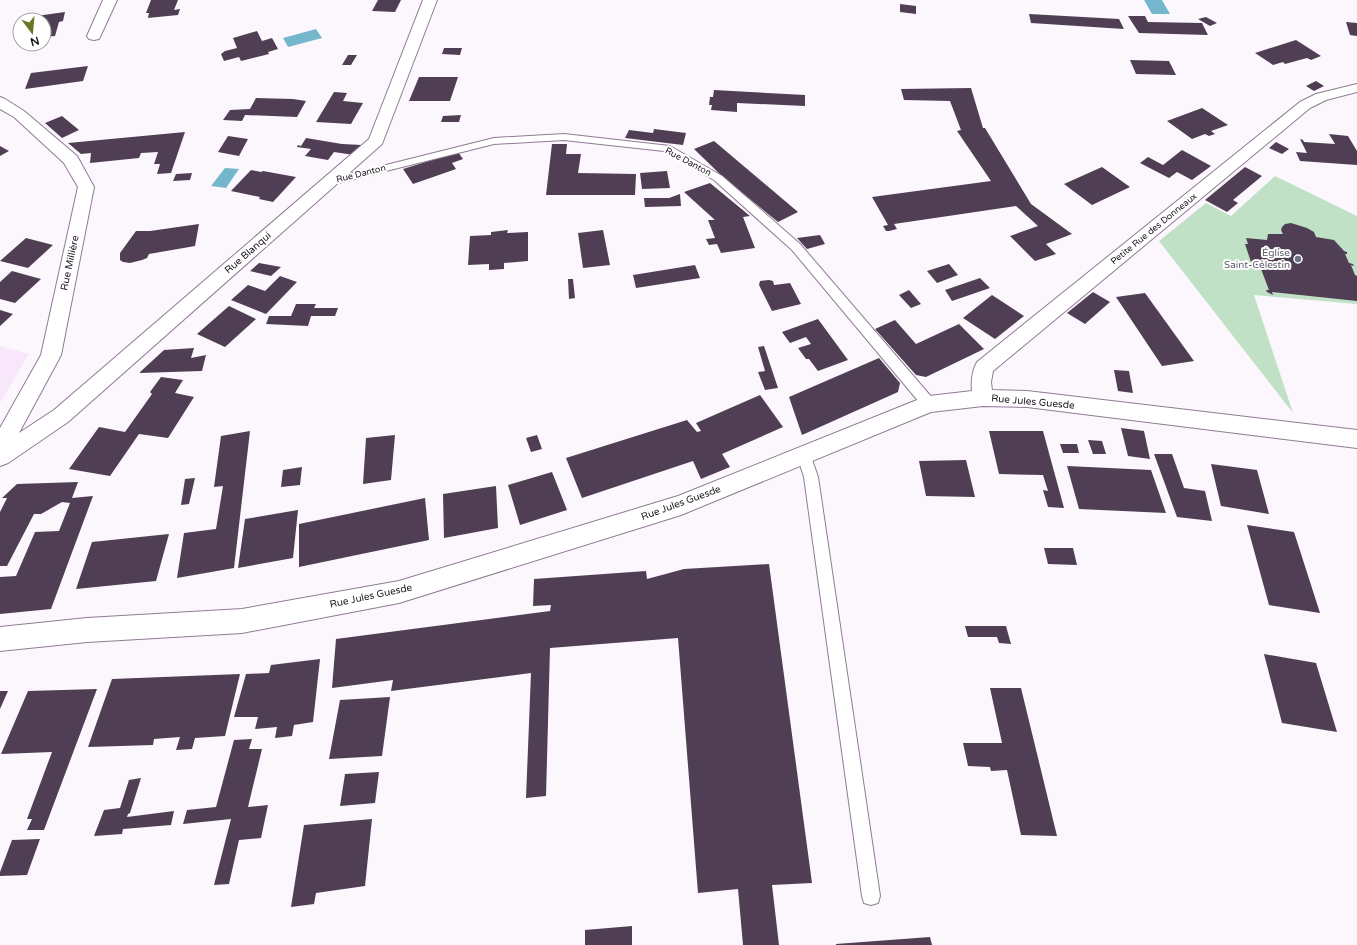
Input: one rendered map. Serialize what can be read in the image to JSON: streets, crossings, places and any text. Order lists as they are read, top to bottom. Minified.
{"streets":{"street":["Petite Rue des Donneaux","Rue Blanqui","Rue Millière","Rue Jules Guesde"],"lane":["Rue Danton"]},"crossings":[["Rue Danton","Rue Blanqui"],["Rue Danton","Rue Jules Guesde"],["Petite Rue des Donneaux","Rue Jules Guesde"]],"places":["Église Saint-Célestin"],"north":"bottom"}
